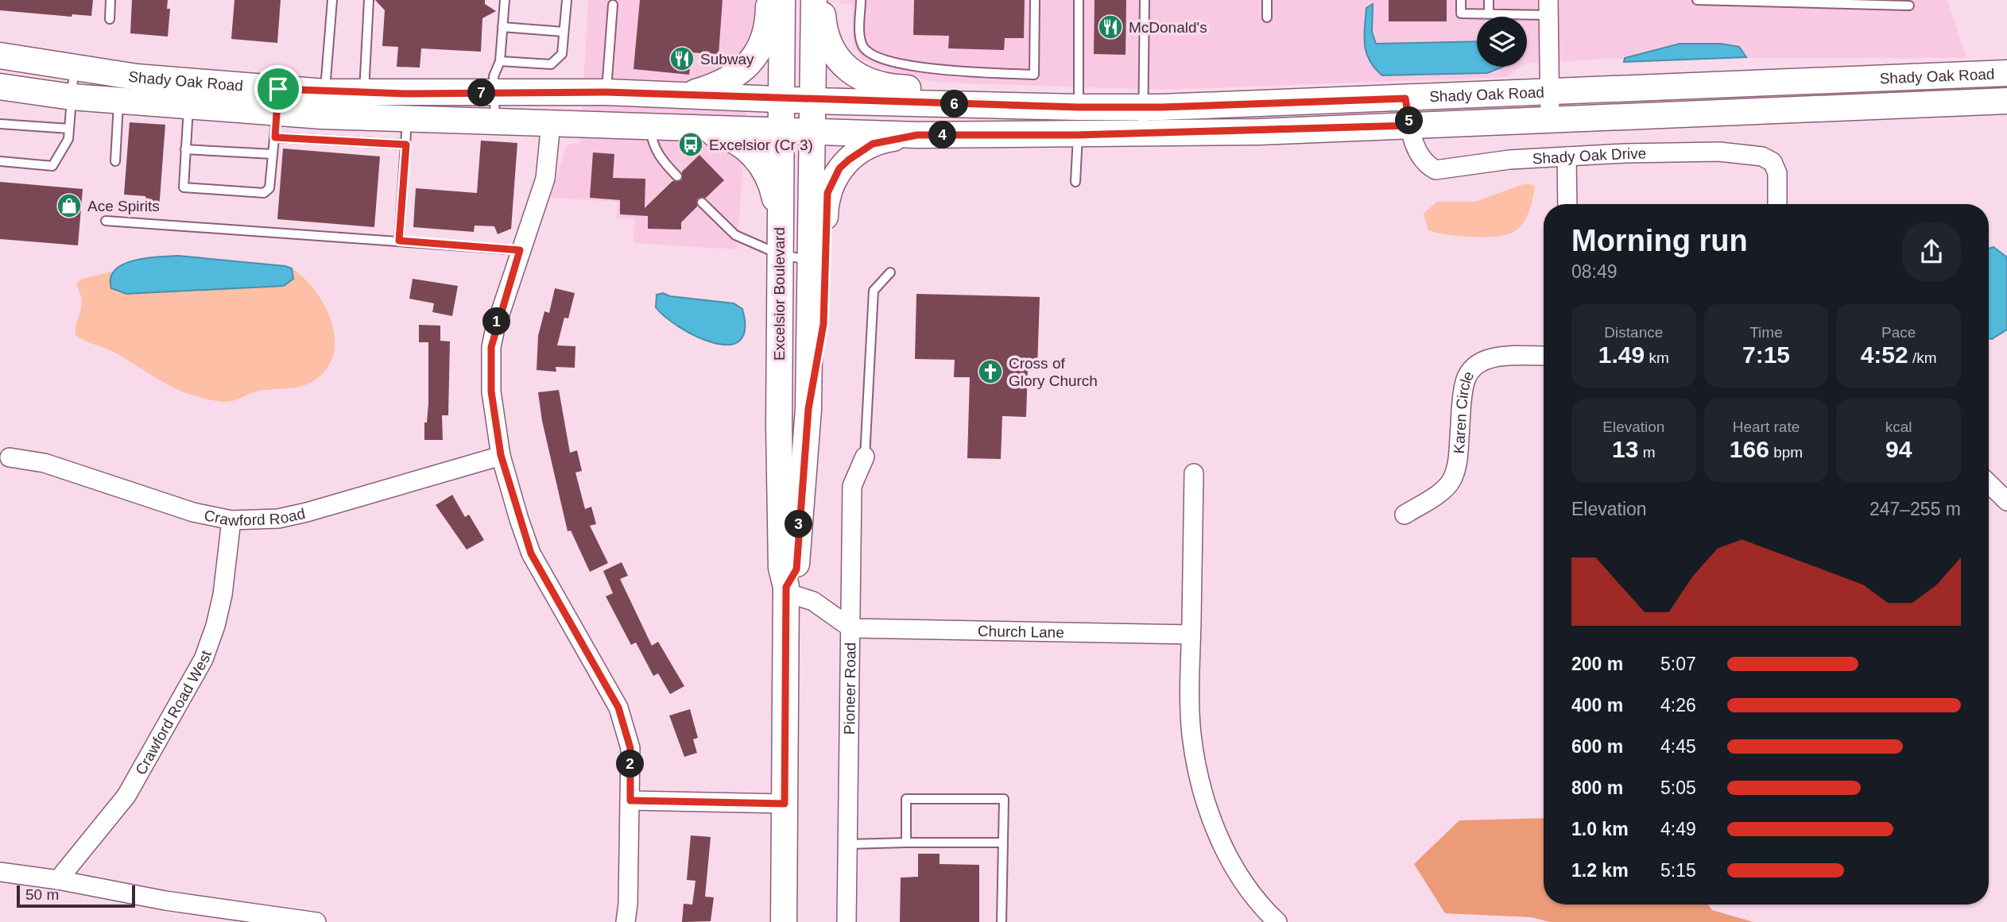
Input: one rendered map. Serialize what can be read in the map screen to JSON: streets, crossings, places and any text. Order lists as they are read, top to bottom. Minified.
{"streets":{"main road":["Shady Oak Road","Excelsior Boulevard"],"street":["Shady Oak Drive","Karen Circle","Crawford Road","Church Lane","Pioneer Road","Crawford Road West"]},"crossings":[["Shady Oak Road","Shady Oak Drive"],["Shady Oak Road","Excelsior Boulevard"],["Crawford Road","Crawford Road West"],["Church Lane","Pioneer Road"]],"places":{"restaurant":["McDonald's","Subway"],"bus stop":["Excelsior (Cr 3)"],"shop":["Ace Spirits"],"church":["Cross of Glory Church"]},"scale_bar":"50 m","page":{"pins":["7","6","5","4","1","3","2"],"heading":["Morning run","08:49"],"stats":[["Distance","1.49 km"],["Time","7:15"],["Pace","4:52 /km"],["Elevation","13 m"],["Heart rate","166 bpm"],["kcal","94"]],"chart":["Elevation","247–255 m"],"list":[{"name":"200 m","note":"5:07"},{"name":"400 m","note":"4:26"},{"name":"600 m","note":"4:45"},{"name":"800 m","note":"5:05"},{"name":"1.0 km","note":"4:49"},{"name":"1.2 km","note":"5:15"}],"scale":"50 m"}}
